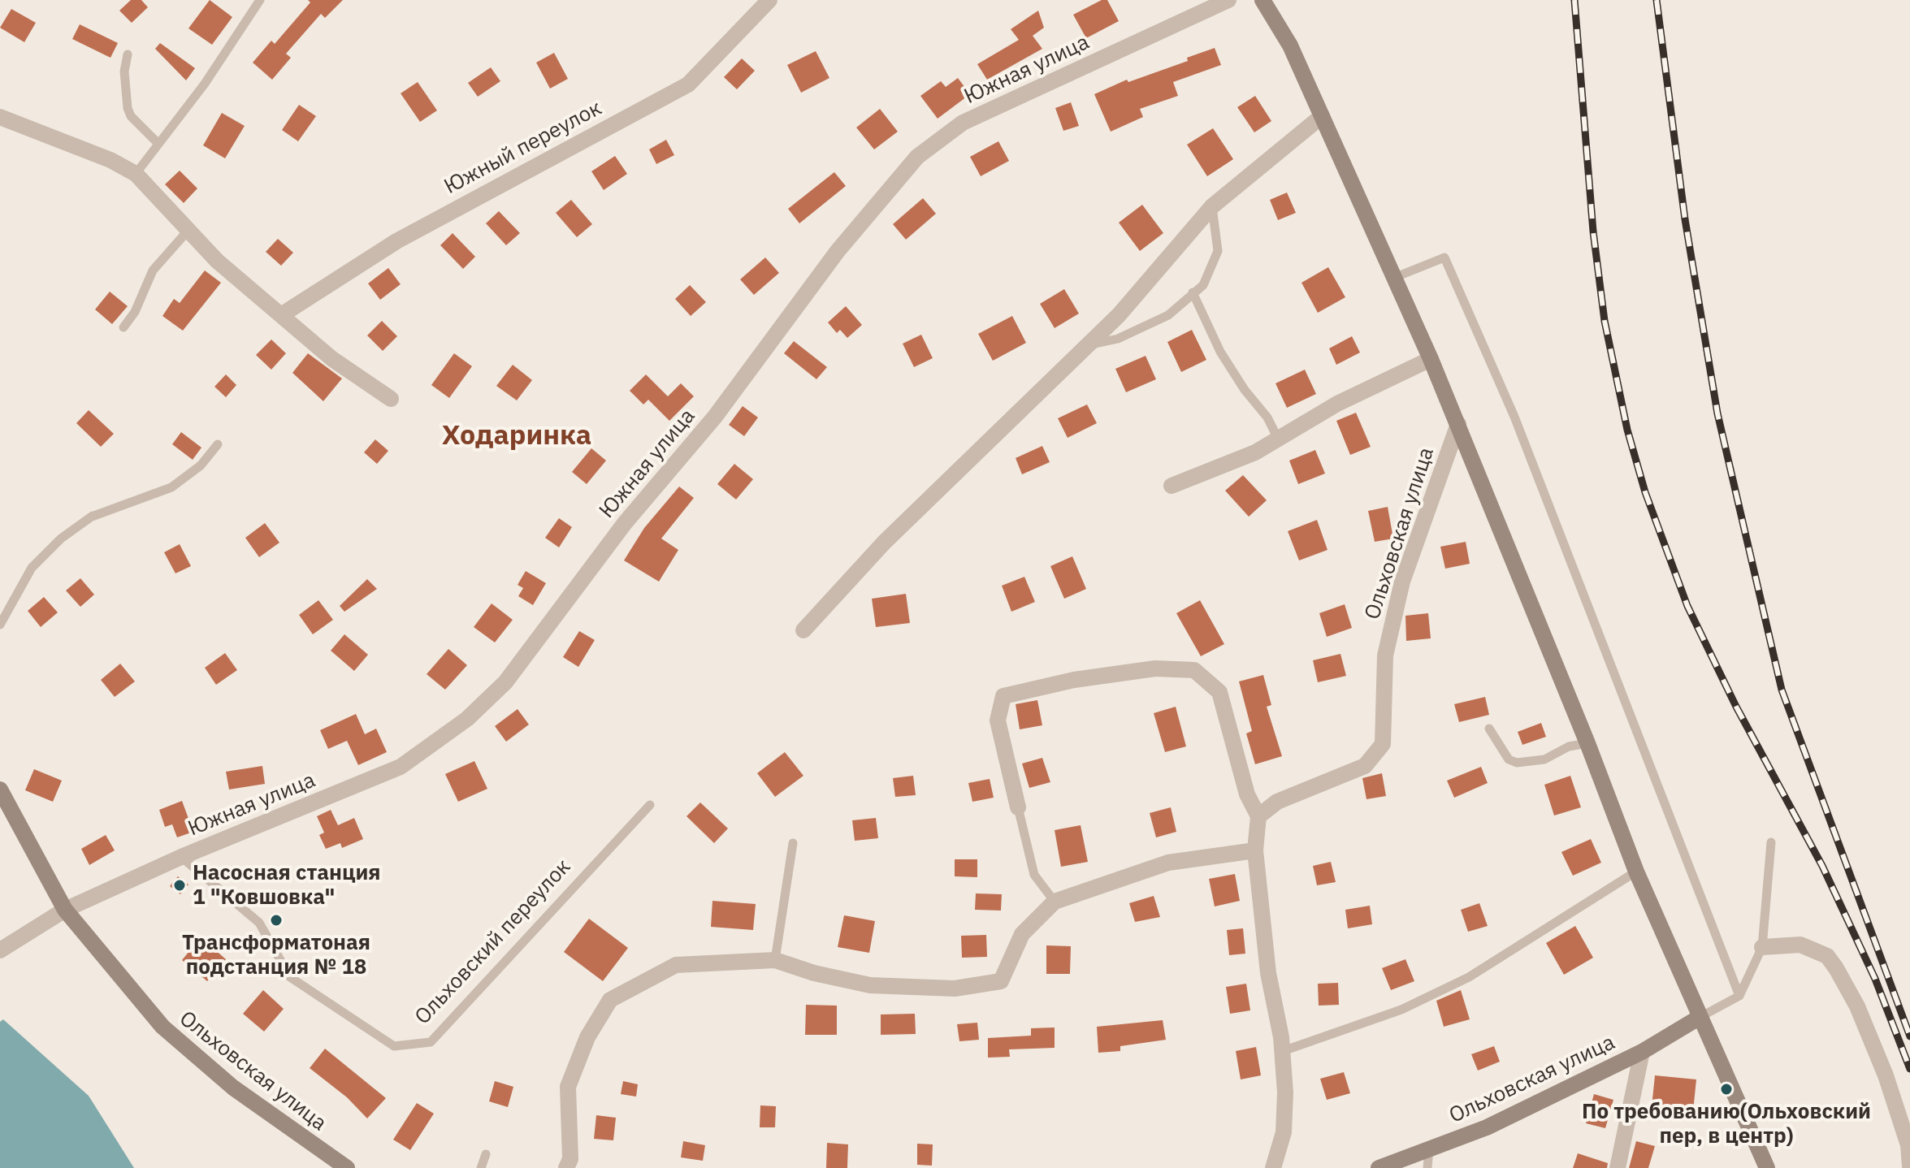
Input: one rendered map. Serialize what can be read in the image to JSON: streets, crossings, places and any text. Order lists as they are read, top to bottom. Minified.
{"streets":{"street":["Южная улица","Южный переулок","Ольховская улица"],"lane":["Ольховский переулок"]},"crossings":[["Южная улица","Ольховская улица"],["Южная улица","Ольховский переулок"]],"districts":["Ходаринка"],"places":["Насосная станция 1 \"Ковшовка\"","Трансформатоная подстанция № 18","По требованию(Ольховский пер, в центр)"]}
